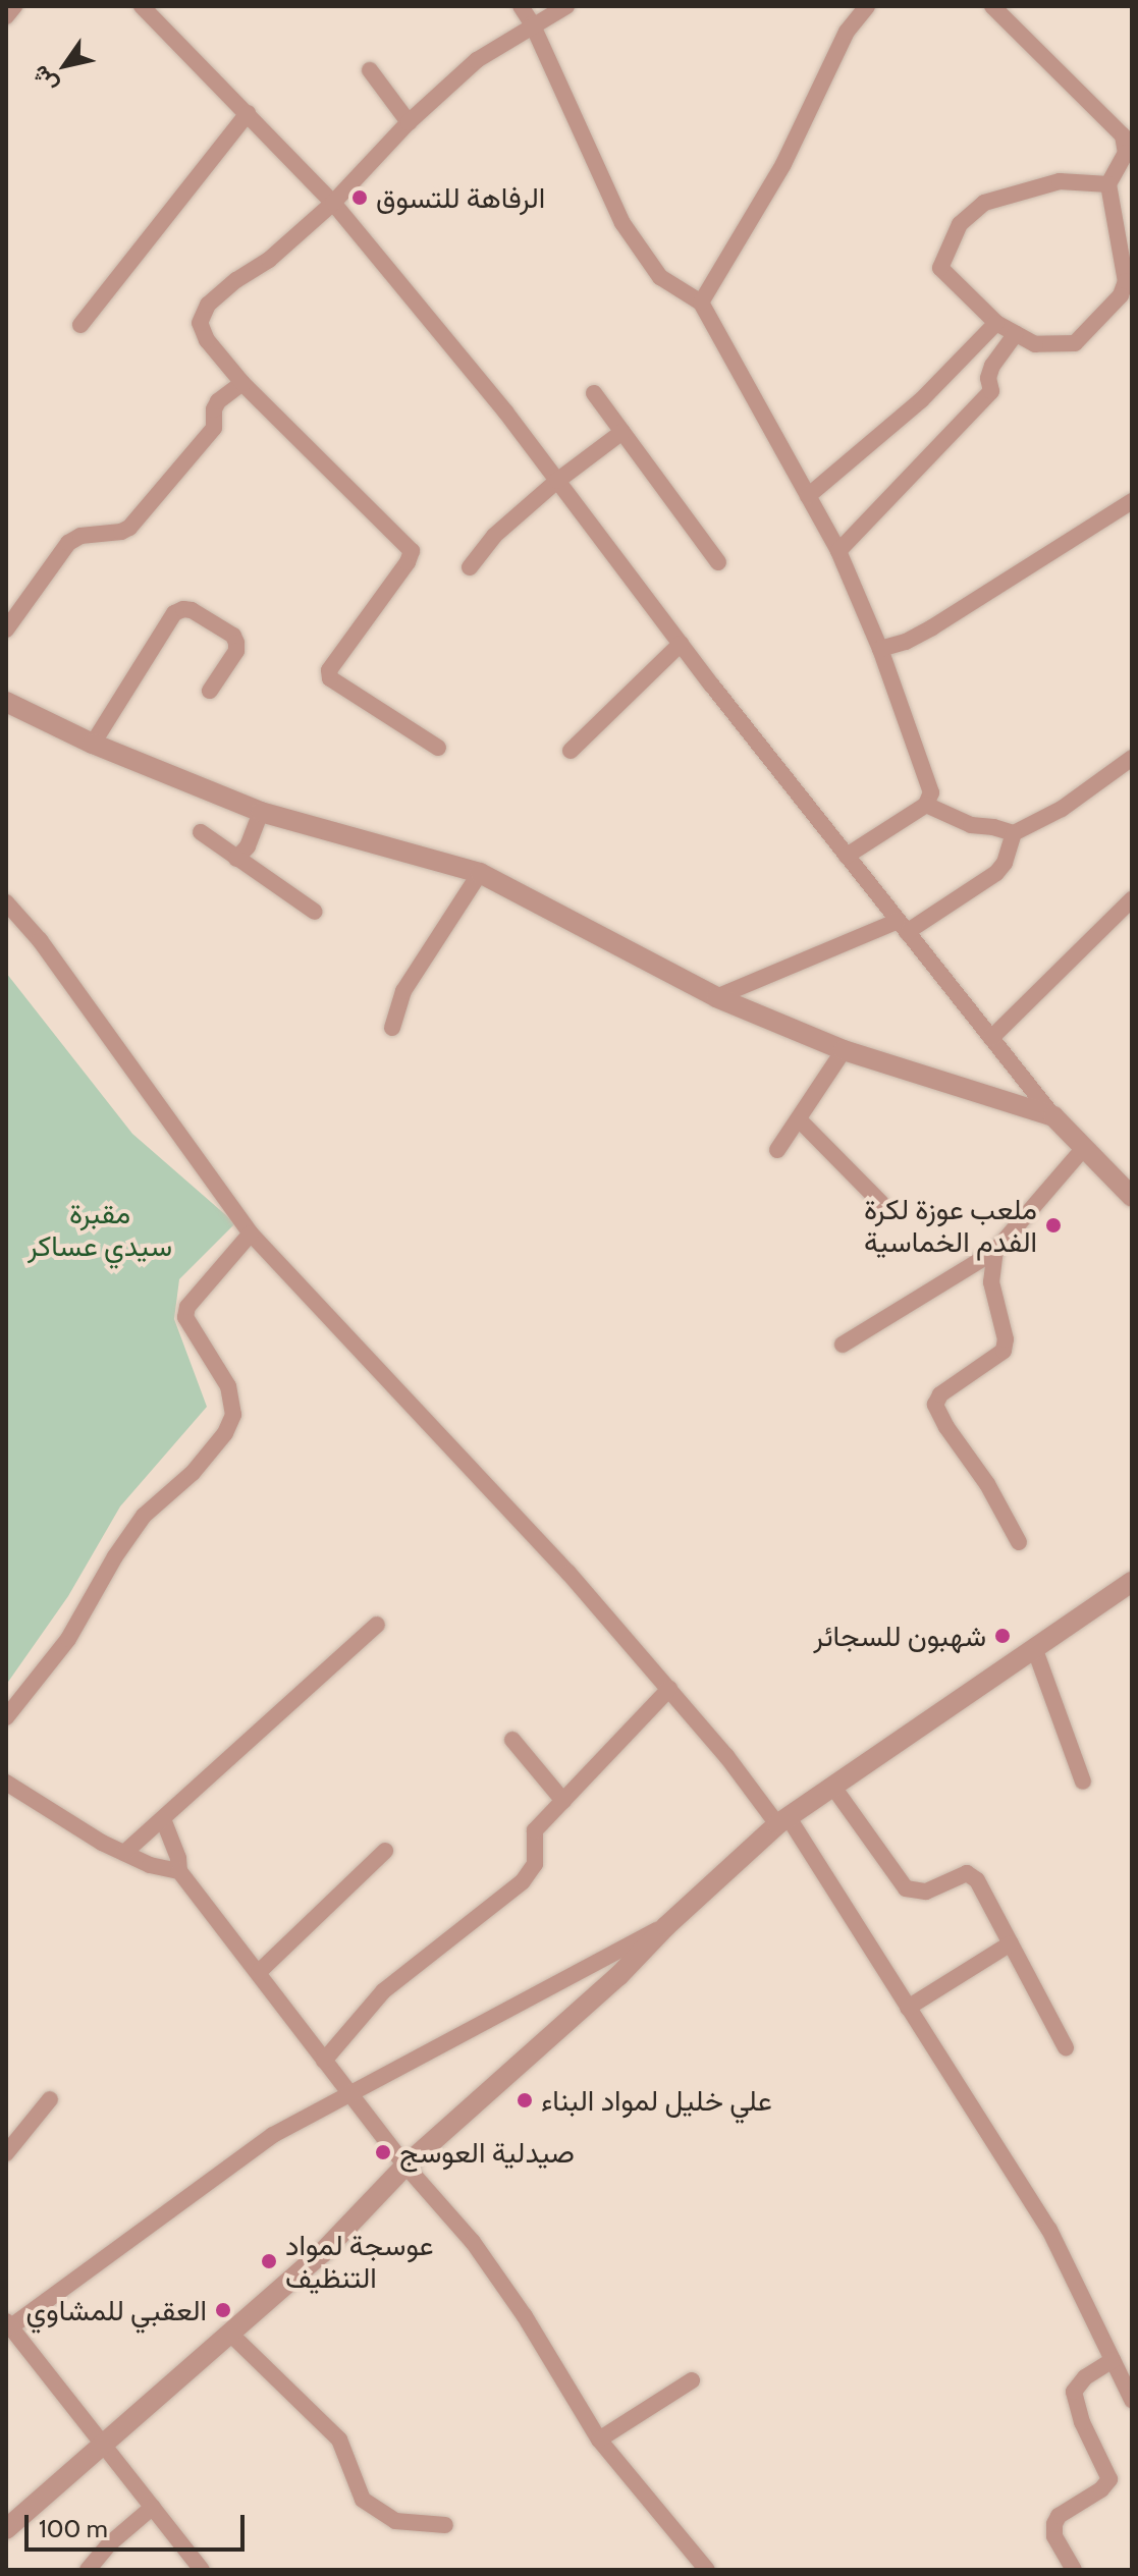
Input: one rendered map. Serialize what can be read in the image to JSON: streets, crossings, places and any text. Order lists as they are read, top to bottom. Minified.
{"parks":["مقبرة سيدي عساكر"],"places":["الرفاهة للتسوق","ملعب عوزة لكرة الفدم الخماسية","شهبون للسجائر","علي خليل لمواد البناء","صيدلية العوسج","عوسجة لمواد التنظيف","العقبي للمشاوي"],"scale_bar":"100 m","north":"bottom left"}
